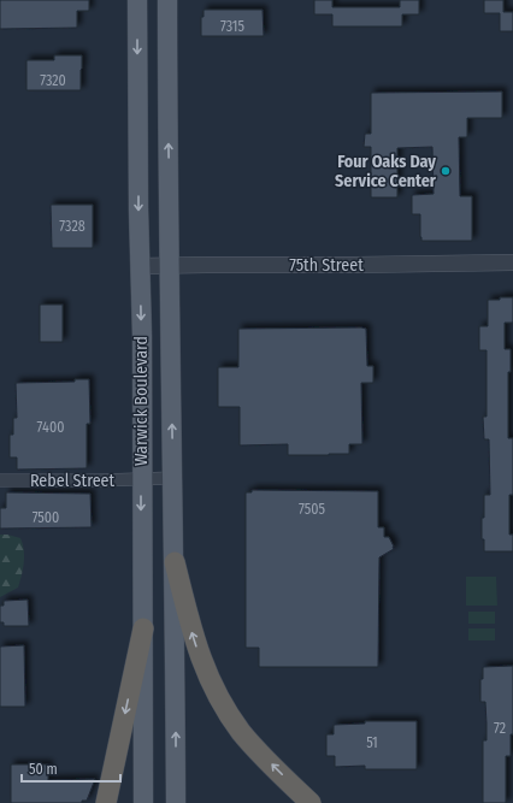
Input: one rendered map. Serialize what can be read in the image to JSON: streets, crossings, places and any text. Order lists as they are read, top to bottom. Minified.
{"streets":{"main road":["Warwick Boulevard"],"street":["75th Street","Rebel Street"]},"crossings":[["75th Street","Warwick Boulevard"],["Warwick Boulevard","Rebel Street"]],"places":["Four Oaks Day Service Center"],"house_numbers":["7315","7320","7328","7400","7505","7500","72","51"],"scale_bar":"50 m"}
